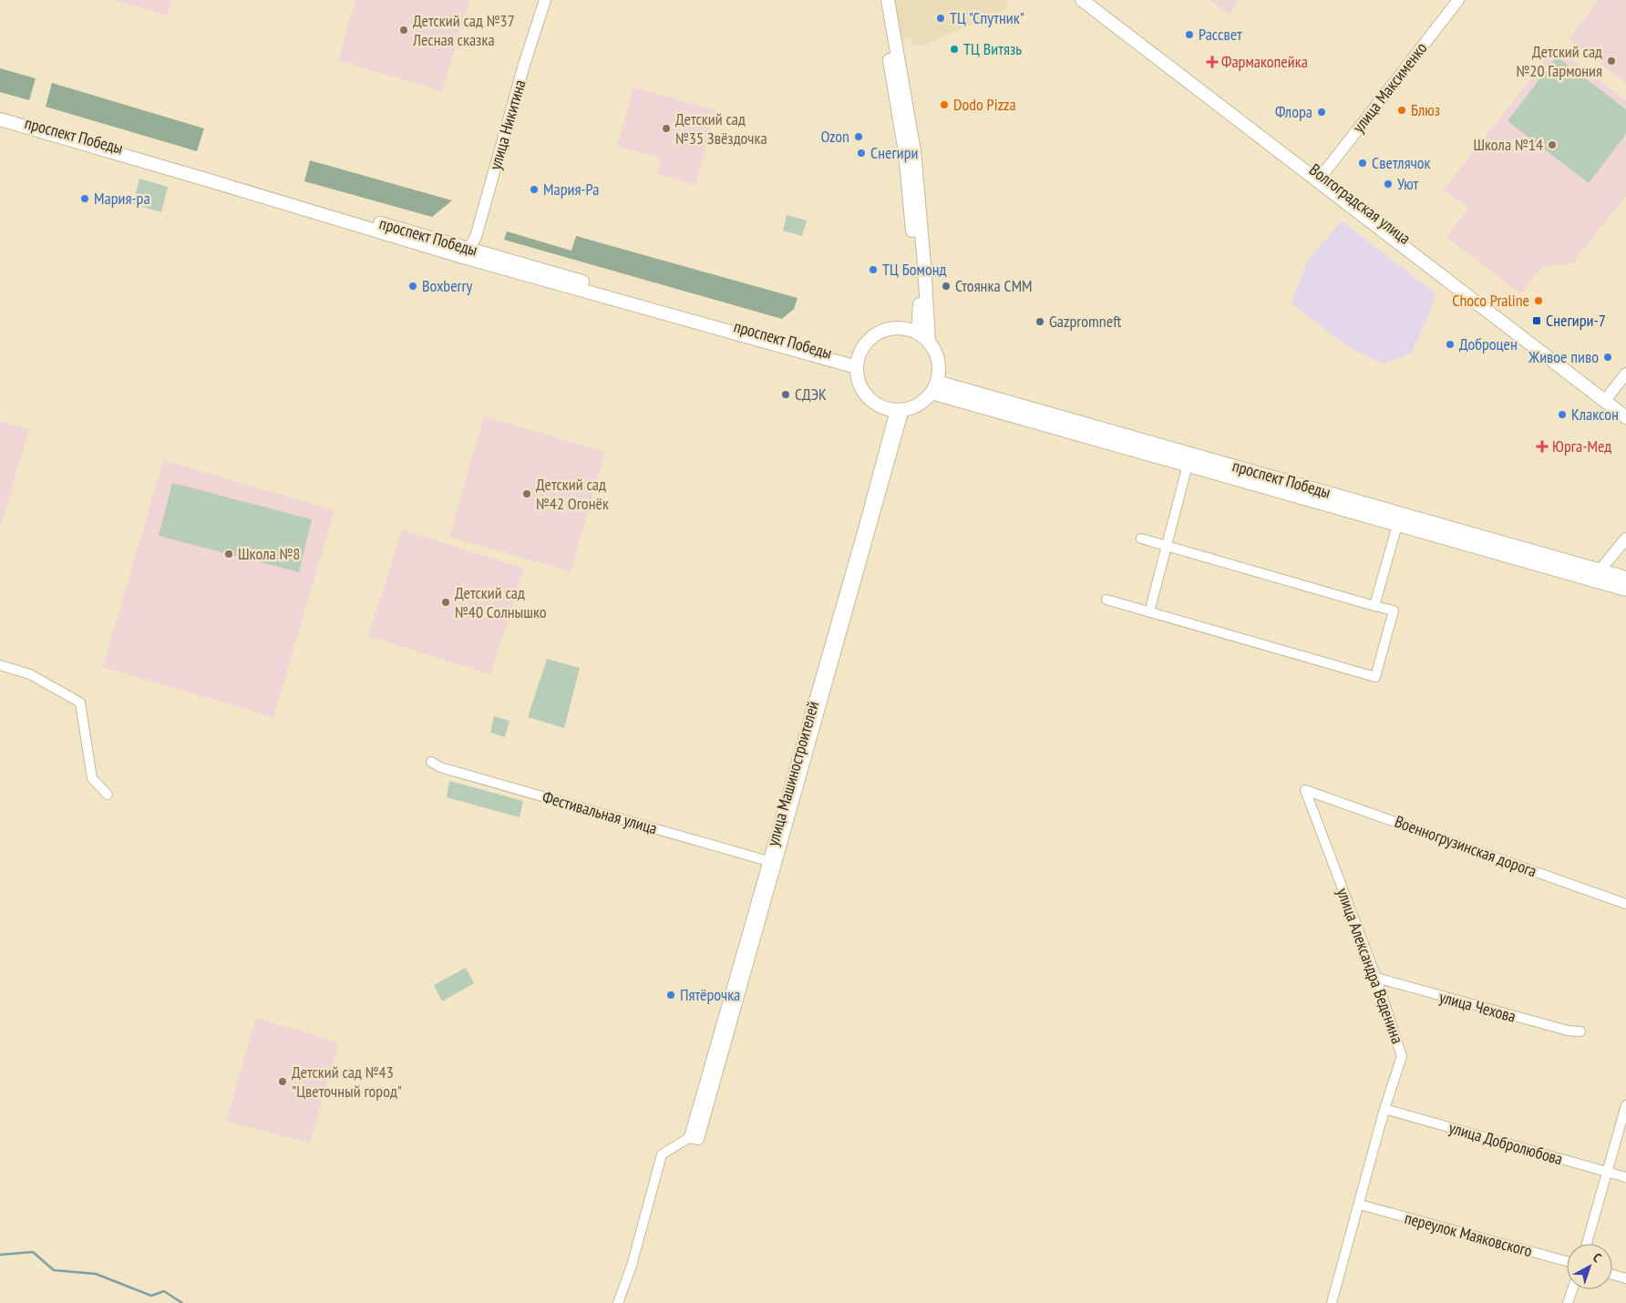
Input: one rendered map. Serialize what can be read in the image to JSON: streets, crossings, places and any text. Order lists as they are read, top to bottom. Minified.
{"streets":{"main road":["проспект Победы","Волгоградская улица"],"street":["улица Максименко","улица Никитина","улица Машиностроителей","Фестивальная улица","Военногрузинская дорога","улица Александра Веденина","улица Чехова","улица Добролюбова","переулок Маяковского"]},"crossings":[["улица Максименко","Волгоградская улица"],["улица Никитина","проспект Победы"],["проспект Победы","улица Машиностроителей"],["улица Машиностроителей","Фестивальная улица"],["Военногрузинская дорога","улица Александра Веденина"],["улица Александра Веденина","улица Чехова"],["улица Александра Веденина","улица Добролюбова"],["улица Александра Веденина","переулок Маяковского"]],"places":{"other":["ТЦ \"Спутник\"","Детский сад №37 Лесная сказка","Рассвет","ТЦ Витязь","Детский сад №20 Гармония","Dodo Pizza","Блюз","Флора","Детский сад №35 Звёздочка","Ozon","Школа №14","Снегири","Светлячок","Уют","Мария-Ра","Мария-ра","ТЦ Бомонд","Boxberry","Стоянка СММ","Choco Praline","Gazpromneft","Доброцен","Живое пиво","СДЭК","Клаксон","Детский сад №42 Огонёк","Школа №8","Детский сад №40 Солнышко","Пятёрочка","Детский сад №43 \"Цветочный город\""],"health":["Фармакопейка","Юрга-Мед"],"transit":["Снегири-7"]},"north":"top right"}
